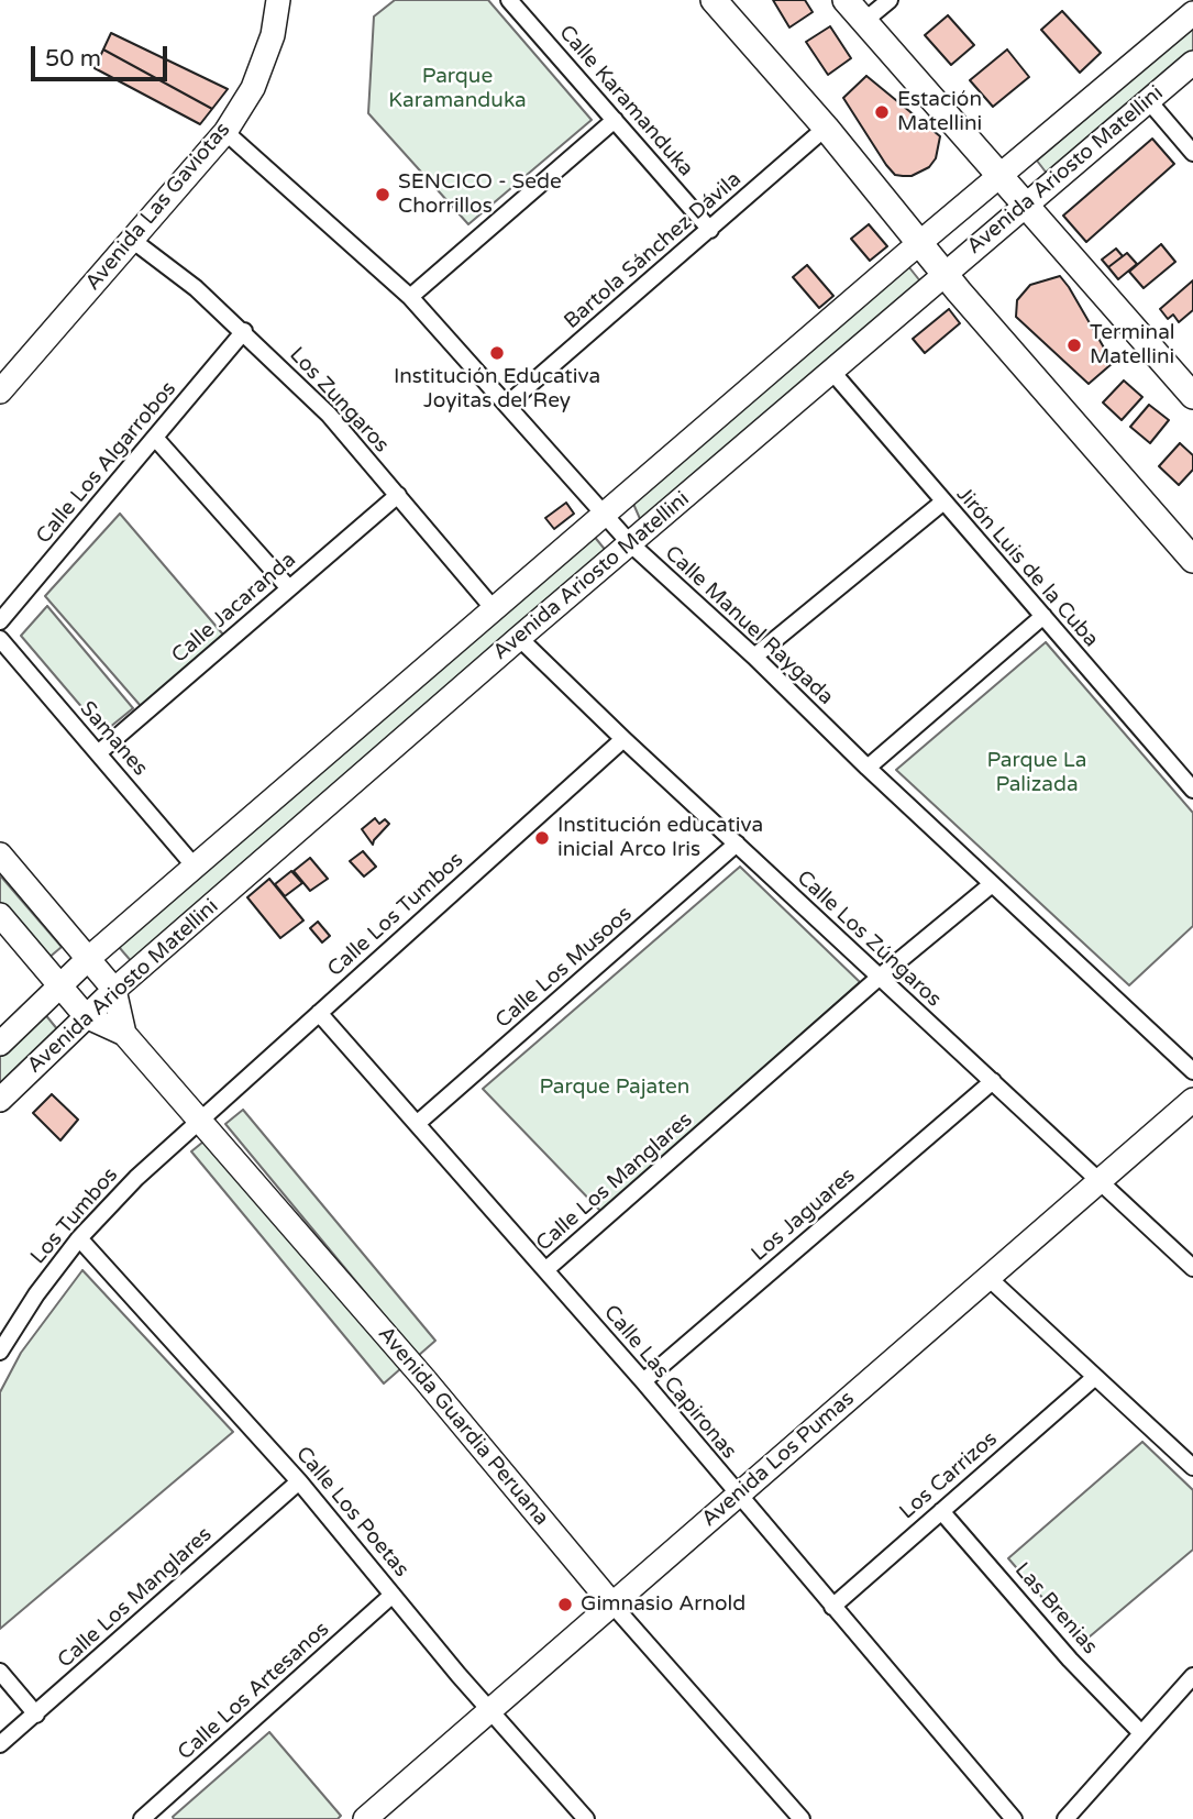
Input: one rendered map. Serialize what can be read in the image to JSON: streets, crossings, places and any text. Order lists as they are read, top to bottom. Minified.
{"streets":{"main road":["Avenida Ariosto Matellini","Avenida Las Gaviotas","Avenida Guardia Peruana","Avenida Los Pumas"],"street":["Calle Karamanduka","Bartola Sánchez Dávila","Los Zungaros","Calle Los Algarrobos","Jirón Luis de la Cuba","Calle Jacaranda","Calle Manuel Raygada","Samanes","Calle Los Tumbos","Calle Los Zúngaros","Calle Los Musoos","Calle Los Manglares","Los Jaguares","Los Tumbos","Calle Las Capironas","Los Carrizos","Calle Los Poetas","Las Brenias","Calle Los Artesanos"]},"crossings":[["Calle Karamanduka","Bartola Sánchez Dávila"],["Avenida Ariosto Matellini","Los Zungaros"],["Avenida Ariosto Matellini","Jirón Luis de la Cuba"],["Avenida Ariosto Matellini","Calle Manuel Raygada"],["Avenida Ariosto Matellini","Samanes"],["Avenida Ariosto Matellini","Calle Los Zúngaros"],["Avenida Ariosto Matellini","Avenida Guardia Peruana"],["Avenida Las Gaviotas","Los Zungaros"],["Avenida Las Gaviotas","Calle Manuel Raygada"],["Bartola Sánchez Dávila","Calle Manuel Raygada"],["Los Zungaros","Calle Los Algarrobos"],["Los Zungaros","Calle Jacaranda"],["Calle Jacaranda","Samanes"],["Calle Manuel Raygada","Calle Los Manglares"],["Calle Los Tumbos","Calle Los Zúngaros"],["Calle Los Tumbos","Los Tumbos"],["Calle Los Tumbos","Calle Las Capironas"],["Calle Los Tumbos","Avenida Guardia Peruana"],["Calle Los Zúngaros","Calle Los Musoos"],["Calle Los Zúngaros","Calle Los Manglares"],["Calle Los Zúngaros","Los Jaguares"],["Calle Los Zúngaros","Avenida Los Pumas"],["Calle Los Musoos","Calle Las Capironas"],["Calle Los Manglares","Calle Las Capironas"],["Calle Los Manglares","Calle Los Poetas"],["Los Jaguares","Calle Las Capironas"],["Los Tumbos","Avenida Guardia Peruana"],["Los Tumbos","Calle Los Poetas"],["Calle Las Capironas","Avenida Los Pumas"],["Calle Las Capironas","Los Carrizos"],["Avenida Guardia Peruana","Avenida Los Pumas"],["Avenida Los Pumas","Calle Los Poetas"],["Los Carrizos","Las Brenias"],["Calle Los Poetas","Calle Los Artesanos"]],"parks":["Parque Karamanduka","Parque La Palizada","Parque Pajaten"],"places":["Estación Matellini","SENCICO - Sede Chorrillos","Terminal Matellini","Institución Educativa Joyitas del Rey","Institución educativa inicial Arco Iris","Gimnasio Arnold"],"scale_bar":"50 m"}
